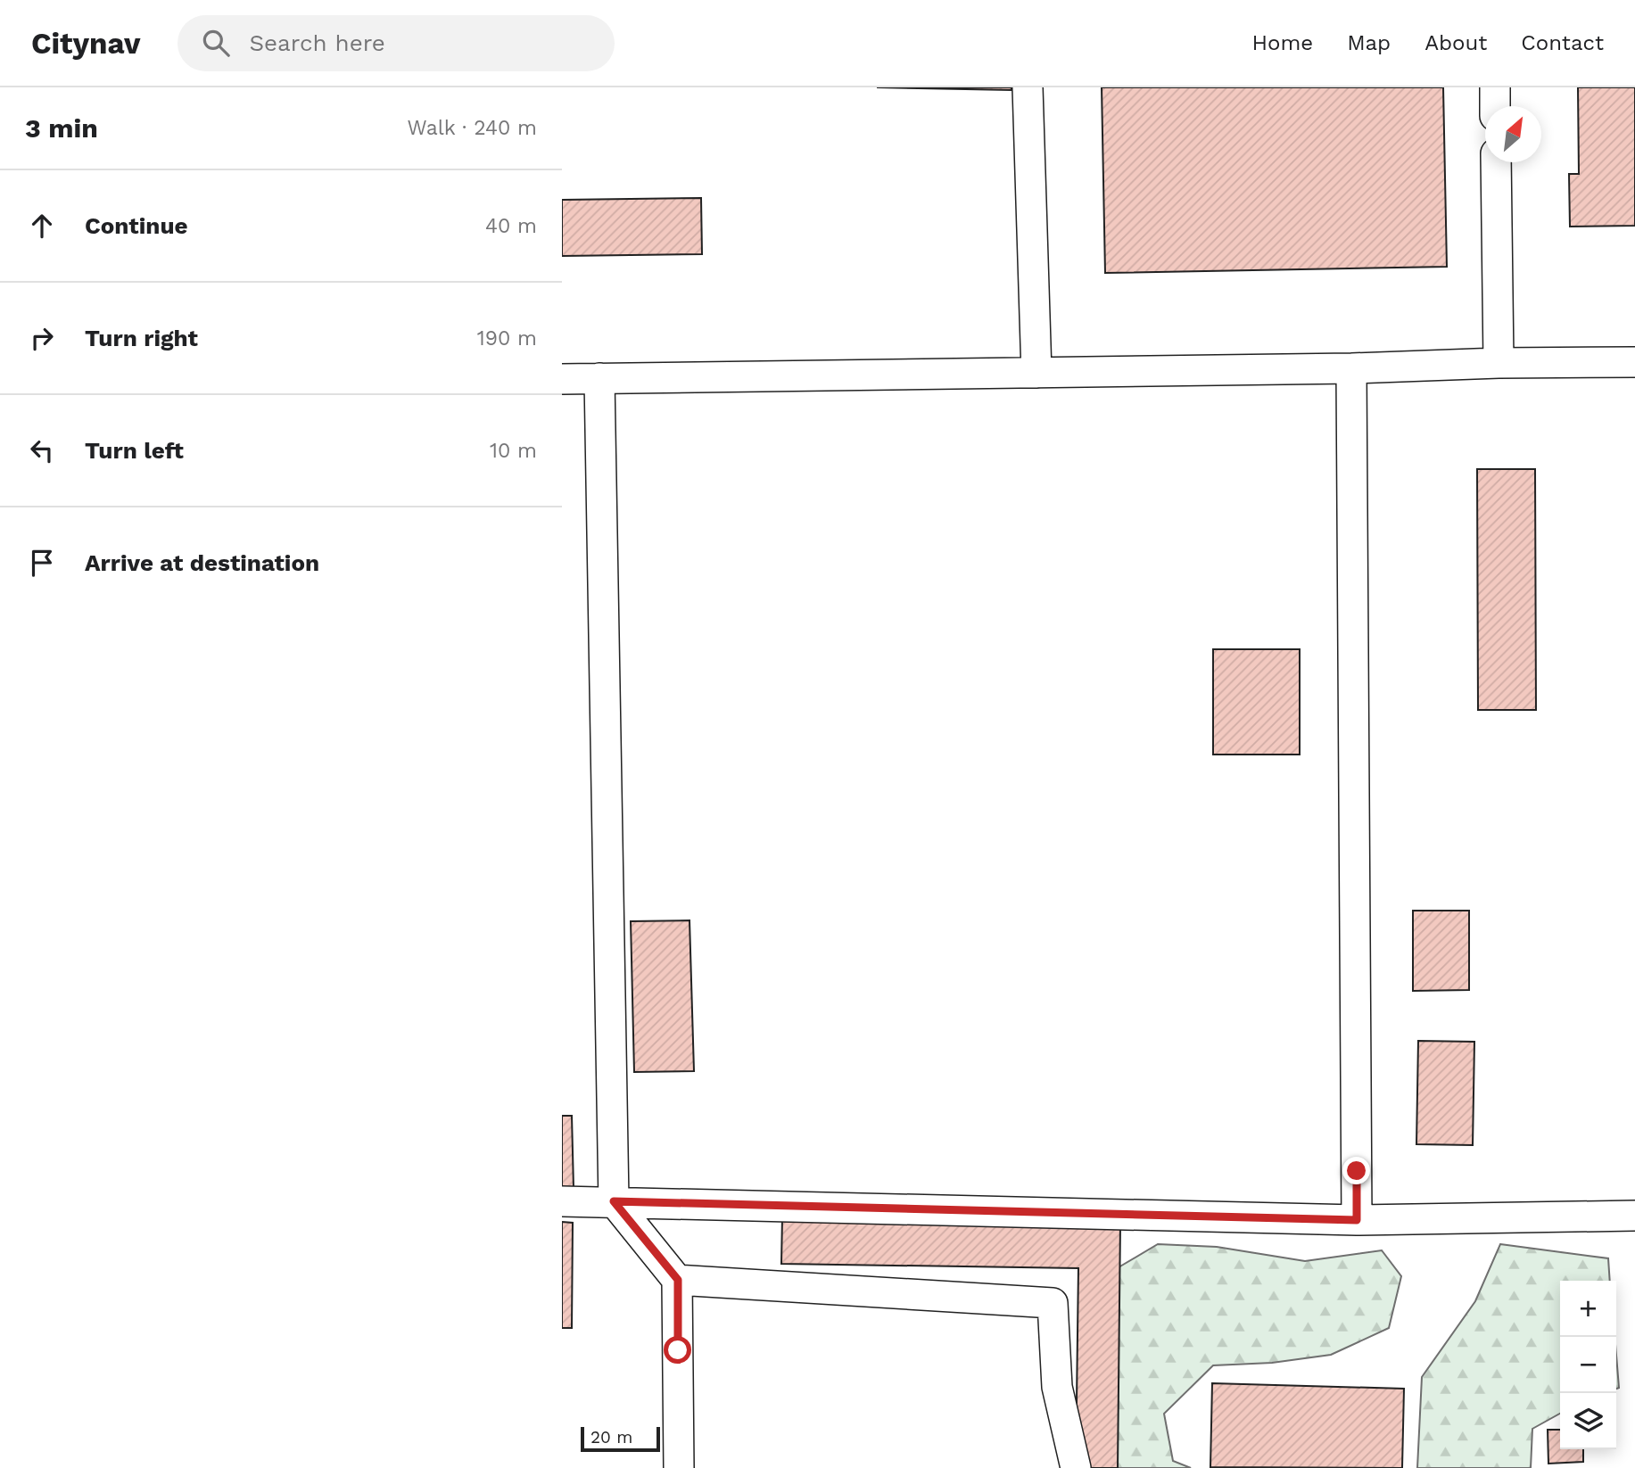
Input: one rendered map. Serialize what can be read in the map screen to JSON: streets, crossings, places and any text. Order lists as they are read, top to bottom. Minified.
{"scale_bar":"20 m","north":"top right","page":{"header":"Citynav","search":"Search here","nav":["Home","Map","About","Contact"],"heading":["3 min","Walk · 240 m"],"list":[["Continue","40 m"],["Turn right","190 m"],["Turn left","10 m"],"Arrive at destination"],"map_buttons":["+","−"],"scale":"20 m"}}
